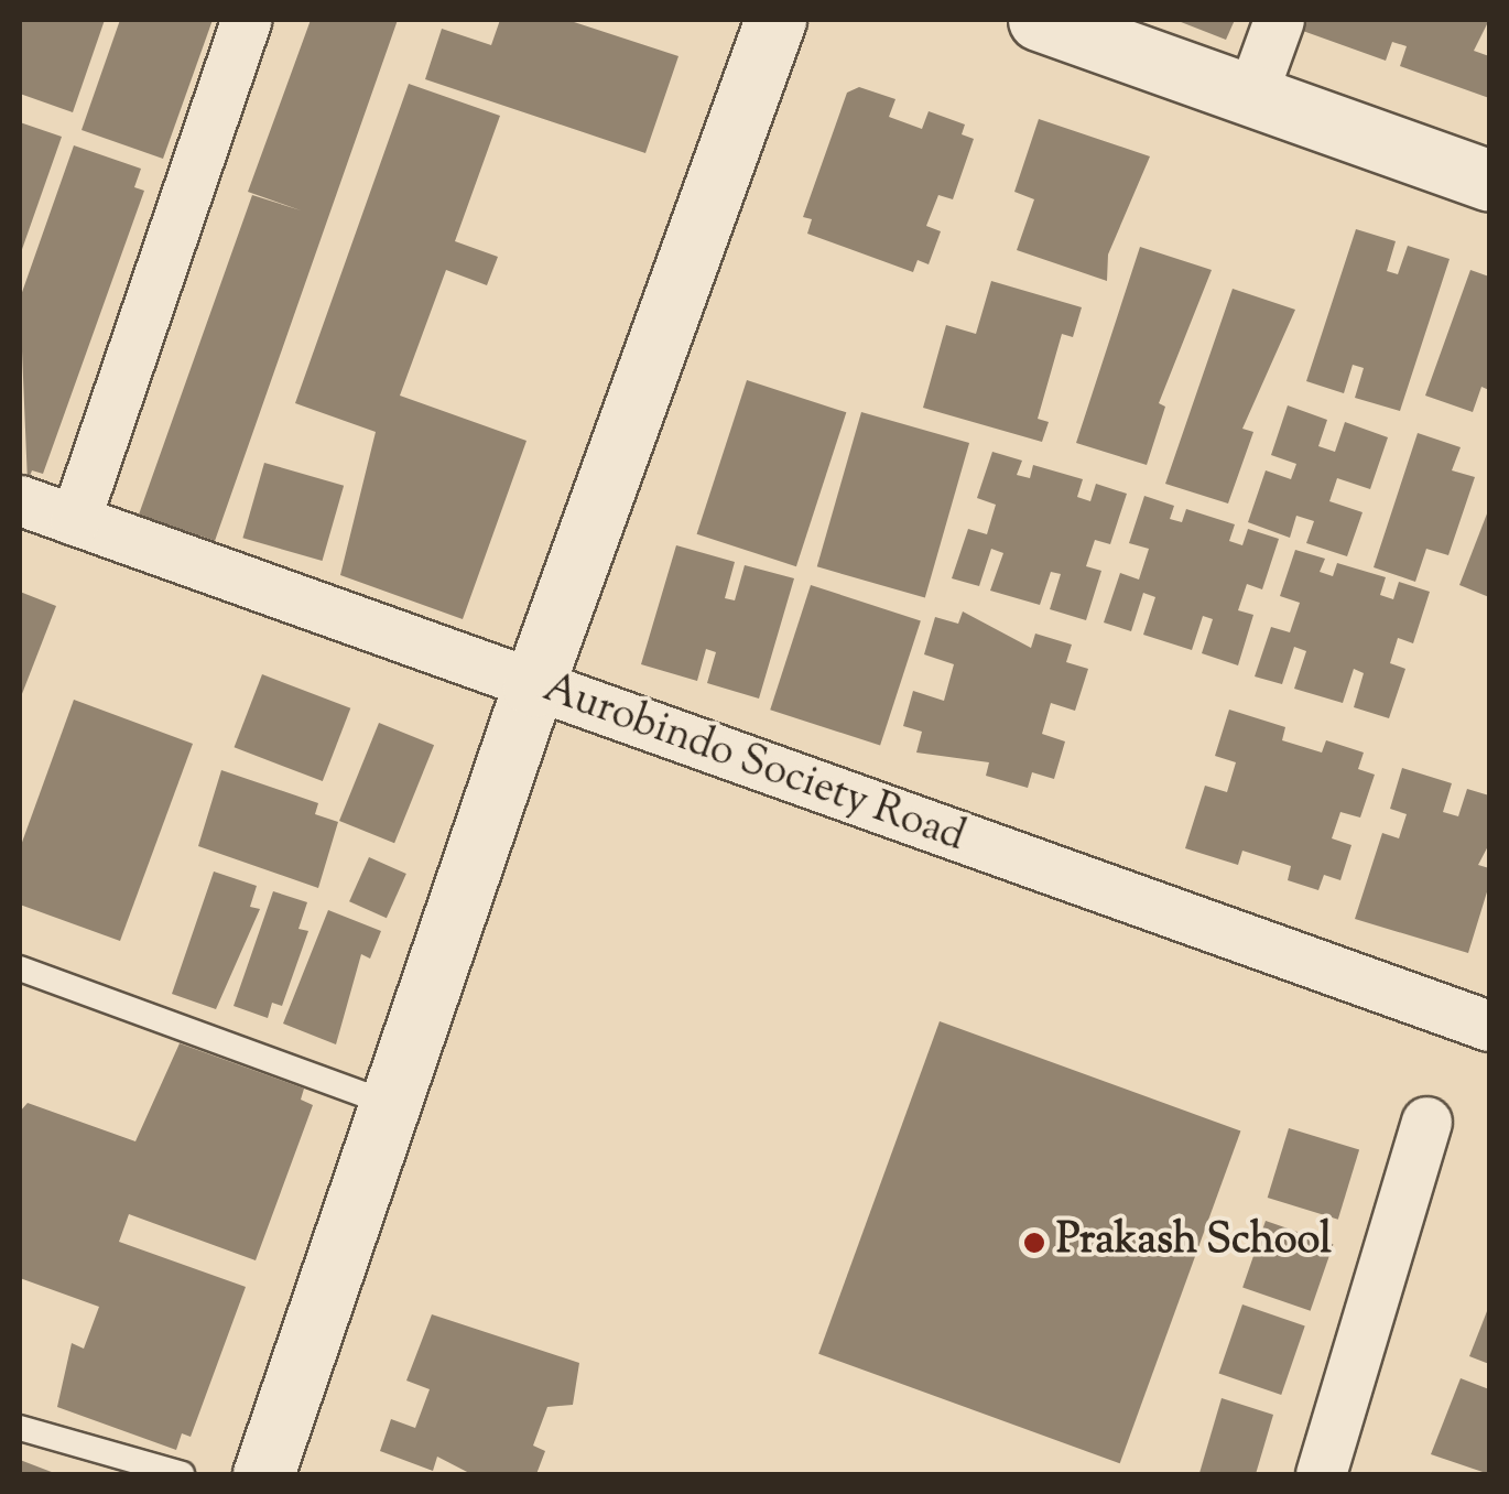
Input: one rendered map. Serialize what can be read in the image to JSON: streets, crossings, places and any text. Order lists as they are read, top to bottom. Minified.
{"streets":{"street":["Aurobindo Society Road"]},"places":["Prakash School"]}
